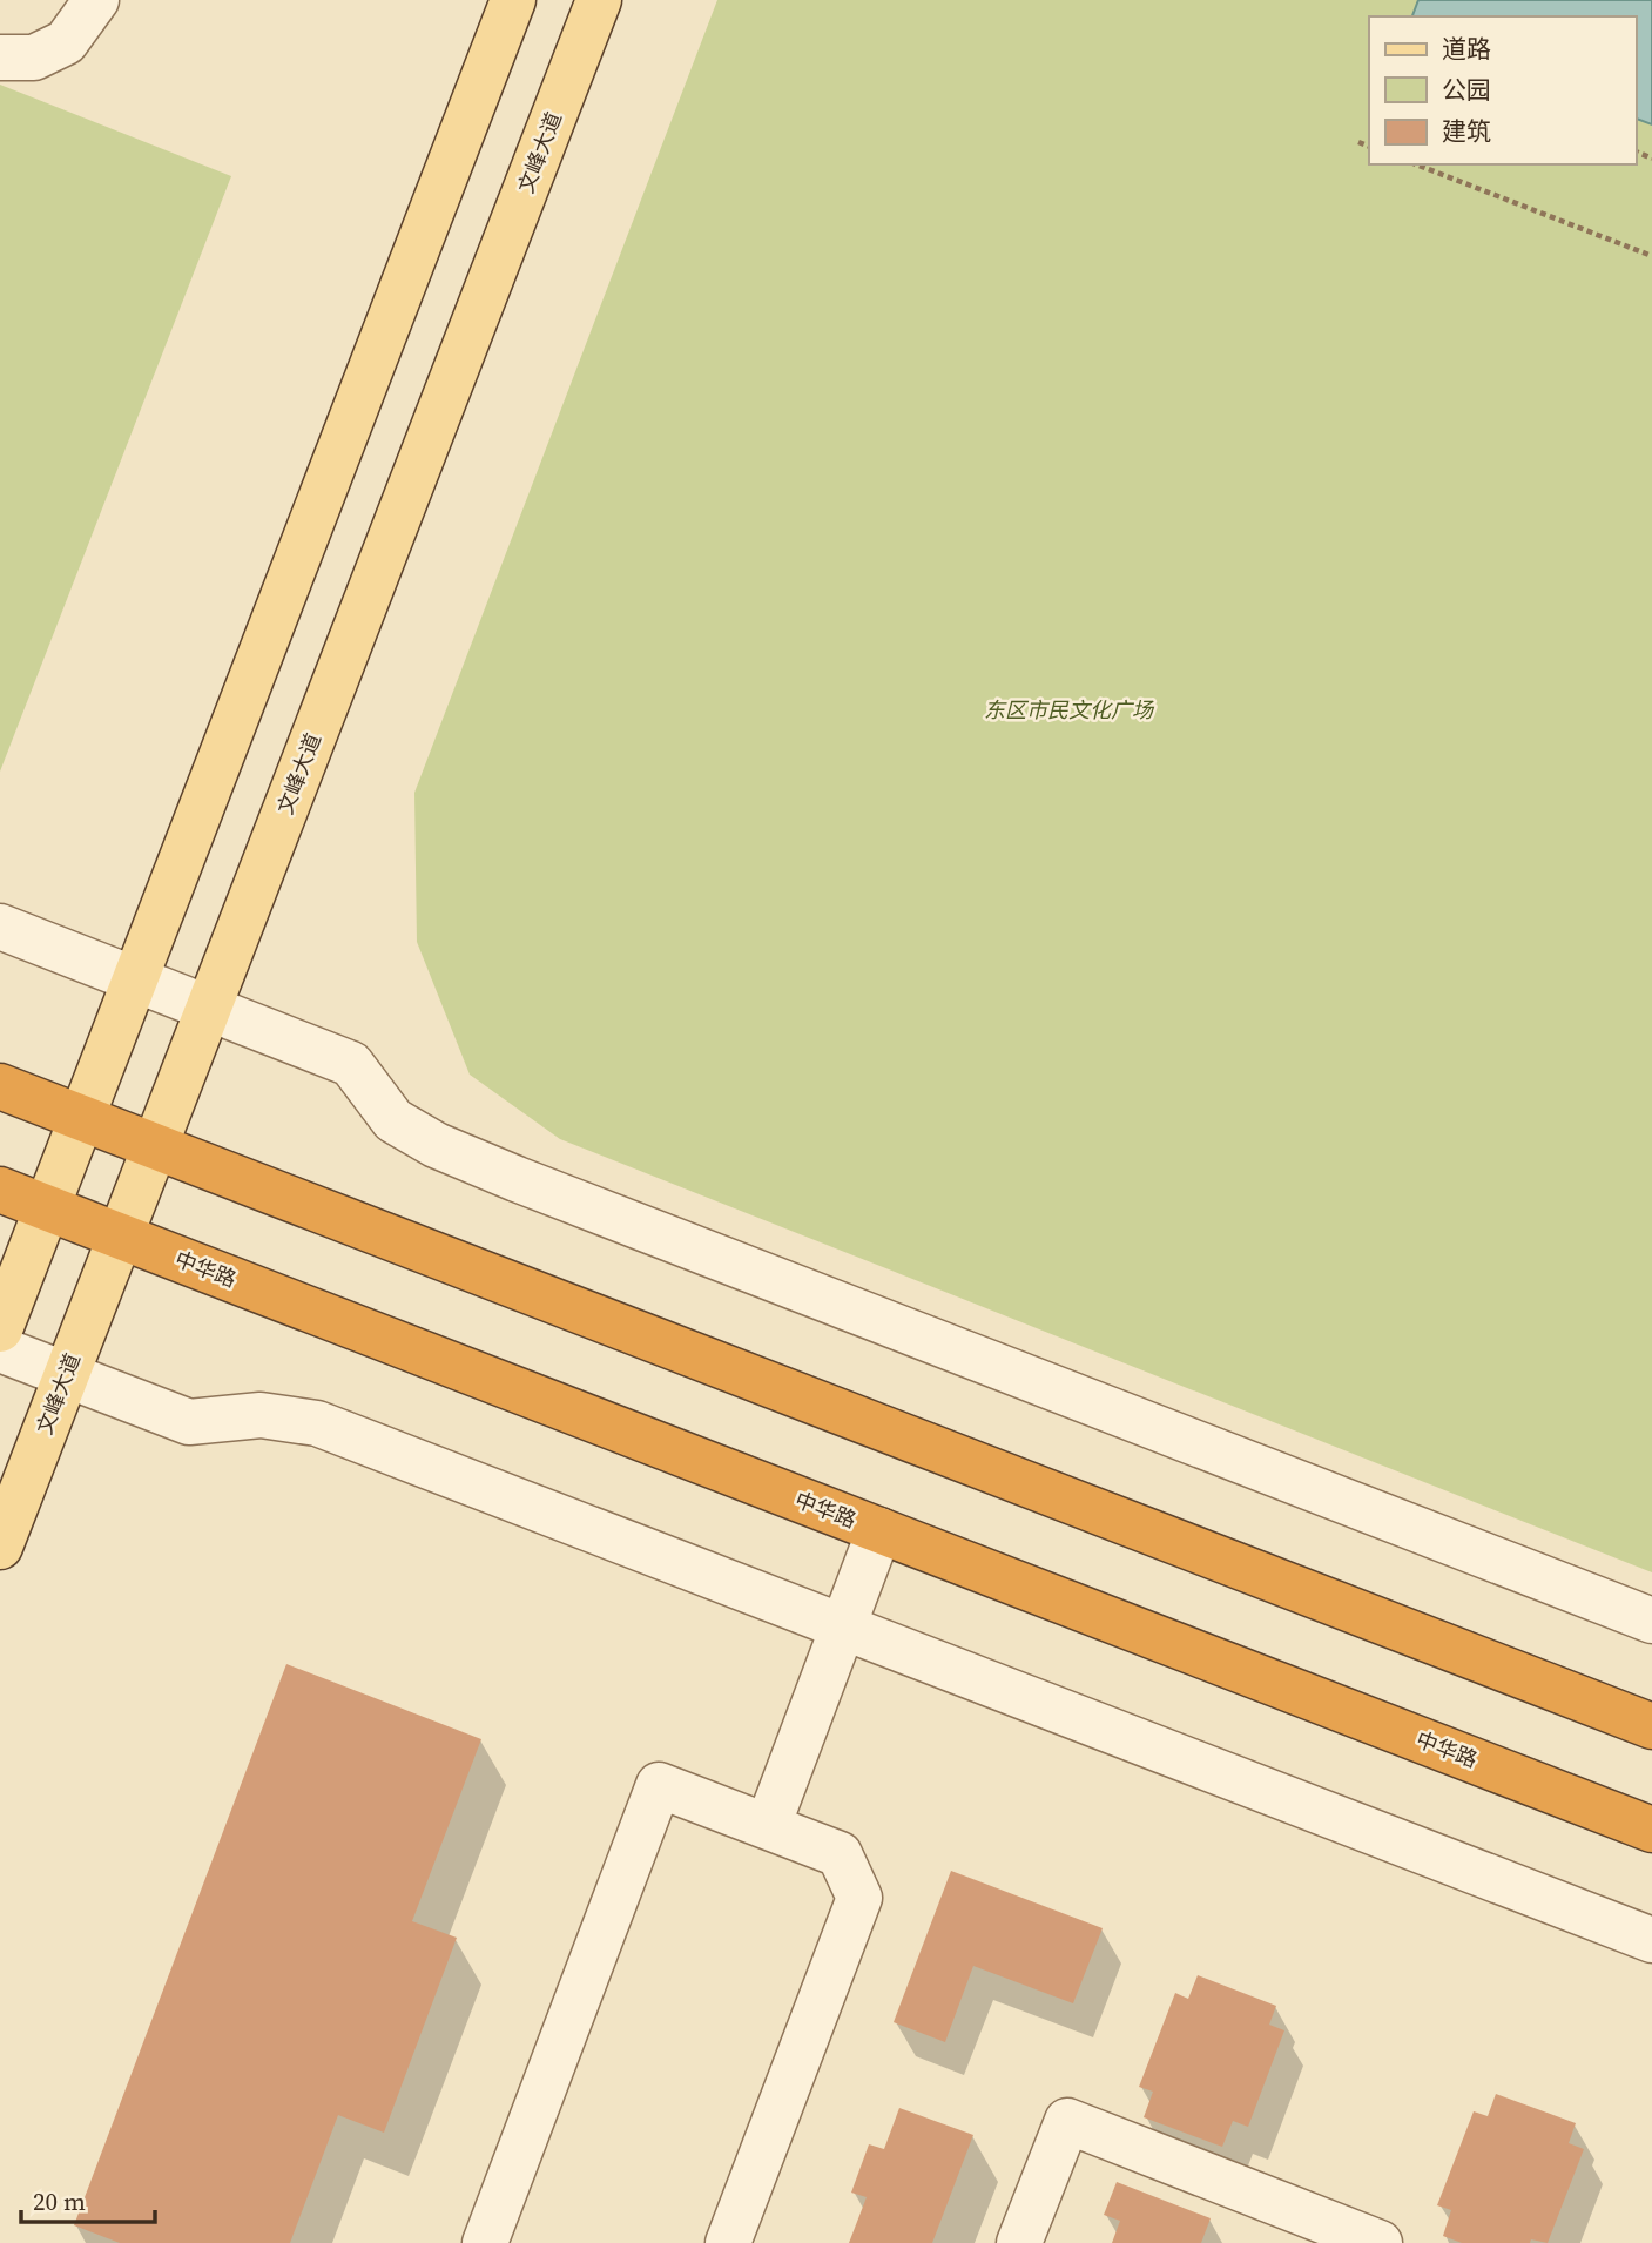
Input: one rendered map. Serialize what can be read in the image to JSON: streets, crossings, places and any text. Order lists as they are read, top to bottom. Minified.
{"streets":{"highway":["中华路"],"main road":["文峰大道"]},"crossings":[["文峰大道","中华路"]],"parks":["东区市民文化广场"],"legend":["道路","公园","建筑"],"scale_bar":"20 m"}
